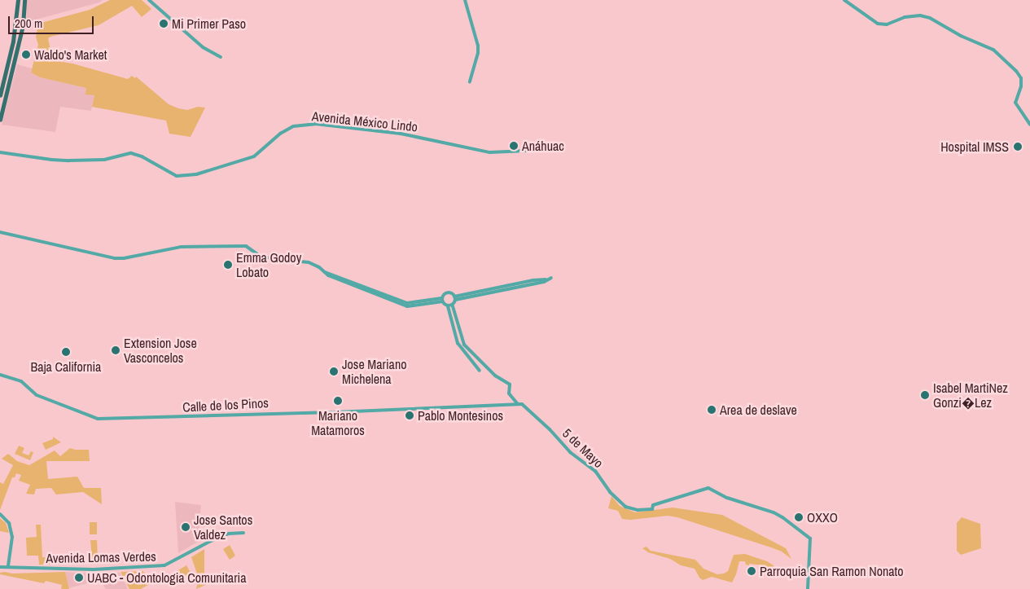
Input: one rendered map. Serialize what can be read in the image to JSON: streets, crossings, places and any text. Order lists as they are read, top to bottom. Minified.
{"streets":{"street":["Avenida México Lindo","Calle de los Pinos","5 de Mayo","Avenida Lomas Verdes"]},"crossings":[["Calle de los Pinos","5 de Mayo"]],"places":["Mi Primer Paso","Waldo's Market","Anáhuac","Hospital IMSS","Emma Godoy Lobato","Extension Jose Vasconcelos","Baja California","Jose Mariano Michelena","Isabel MartiNez Gonzi�Lez","Mariano Matamoros","Area de deslave","Pablo Montesinos","OXXO","Jose Santos Valdez","Parroquia San Ramon Nonato","UABC - Odontologia Comunitaria"],"scale_bar":"200 m"}
